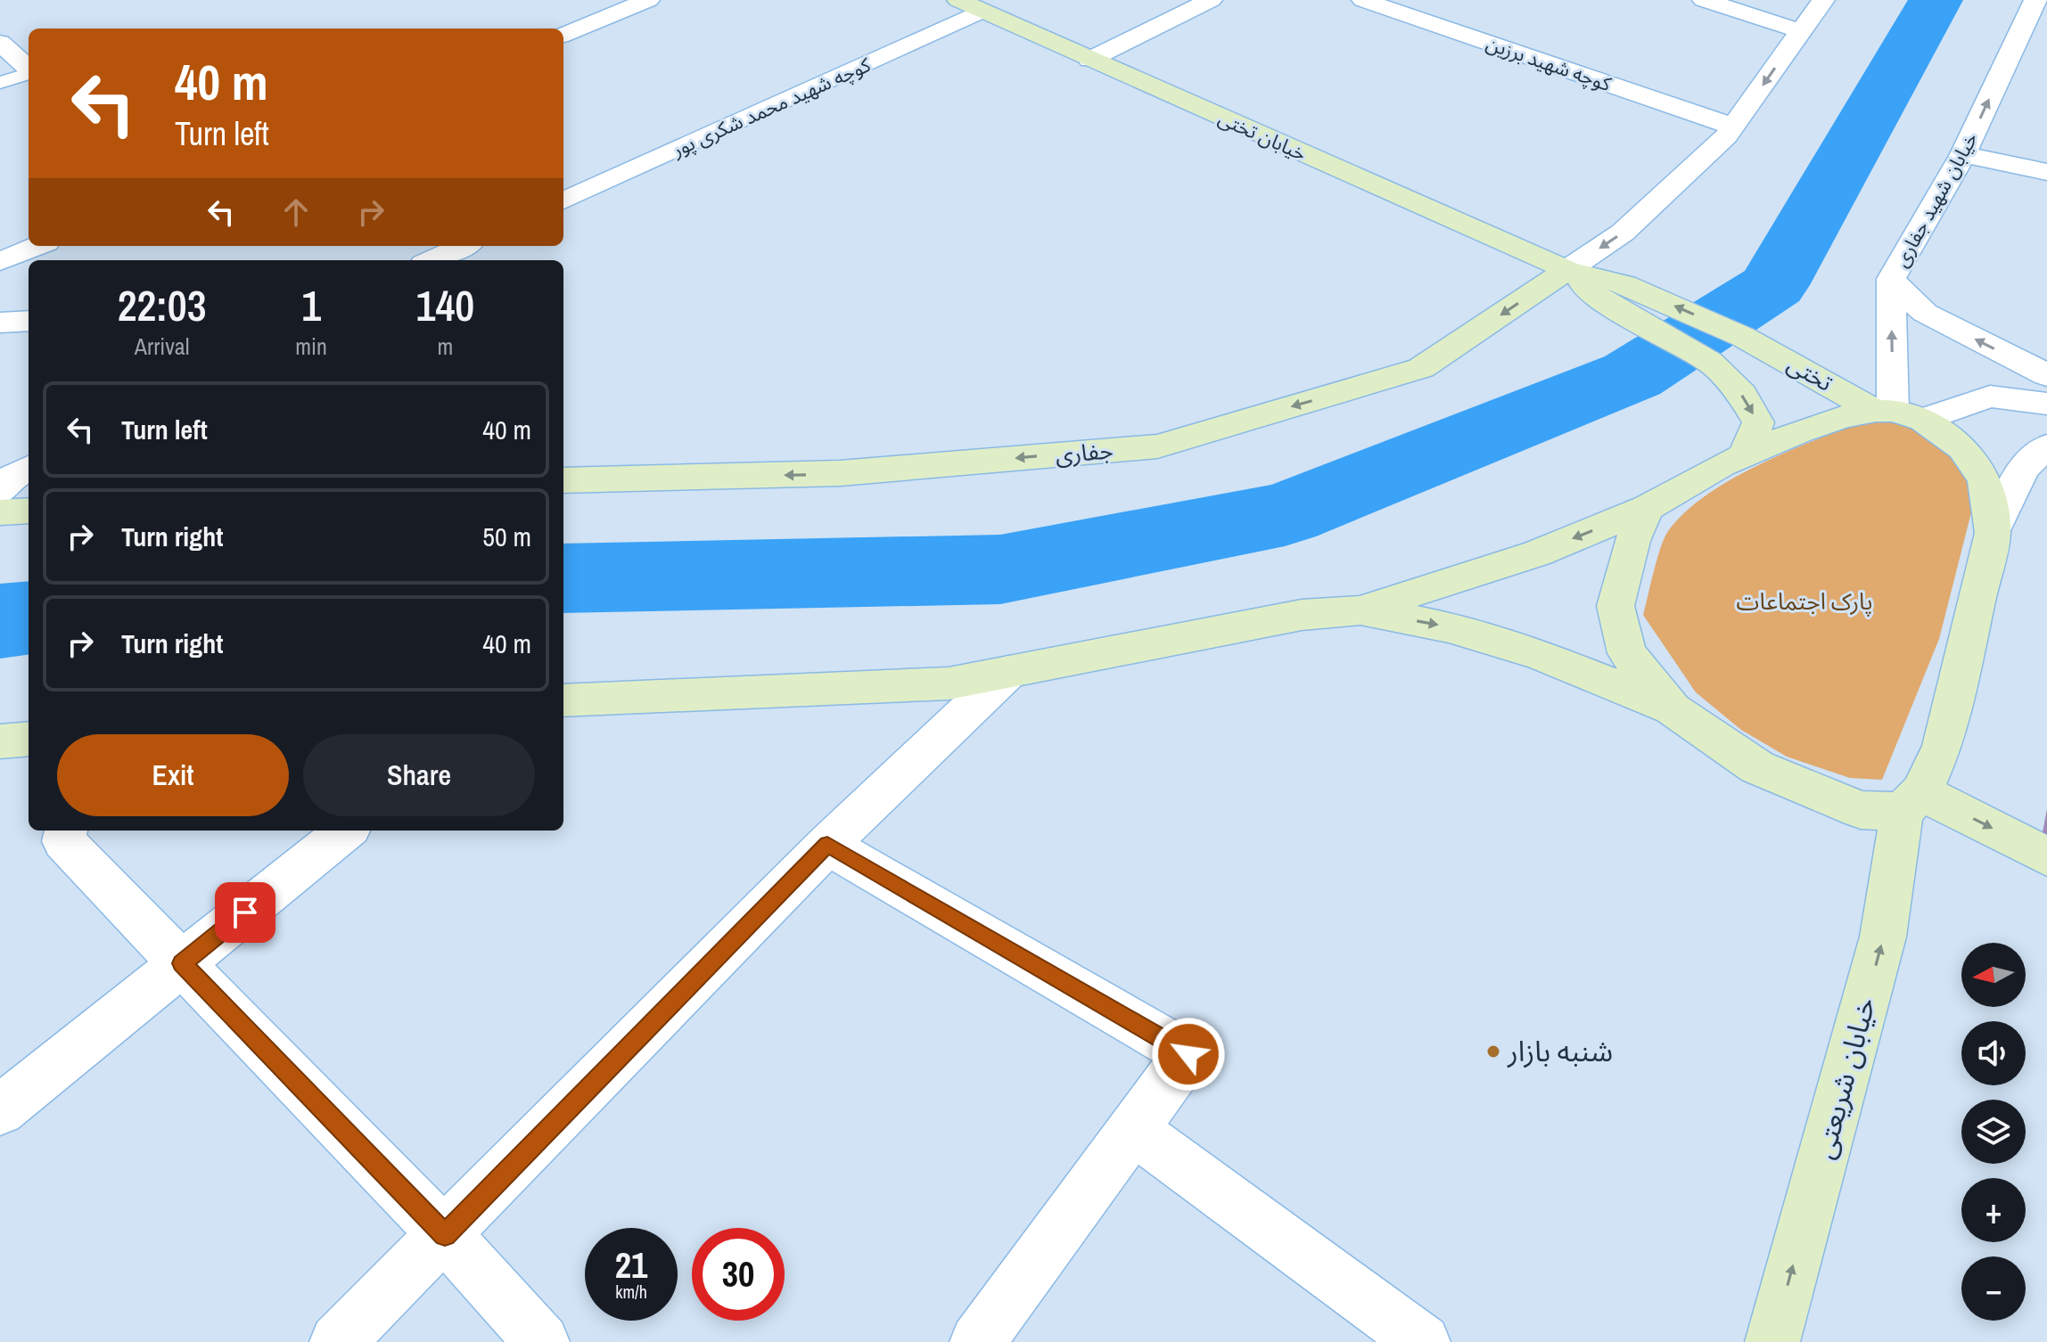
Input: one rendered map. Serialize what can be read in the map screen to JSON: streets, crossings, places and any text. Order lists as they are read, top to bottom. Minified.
{"streets":{"main road":["خیابان تختی","تختی","جفاری","خیابان شریعتی"],"street":["کوچه شهید برزین","کوچه شهید محمد شکری پور","خیابان شهید جفاری"]},"crossings":[["کوچه شهید محمد شکری پور","خیابان تختی"],["خیابان تختی","تختی"],["خیابان تختی","جفاری"],["خیابان شهید جفاری","تختی"],["تختی","خیابان شریعتی"]],"one_way":["خیابان شهید جفاری","خیابان شریعتی"],"parks":["پارک اجتماعات"],"places":["شنبه بازار"],"north":"left","page":{"turn":["40 m","Turn left"],"eta":["22:03","Arrival","1","min","140","m"],"list":[{"name":"Turn left","value":"40 m"},{"name":"Turn right","value":"50 m"},{"name":"Turn right","value":"40 m"}],"buttons":["Exit","Share"],"map_buttons":["+","−"],"speed":"21 km/h","limit":"30"}}
